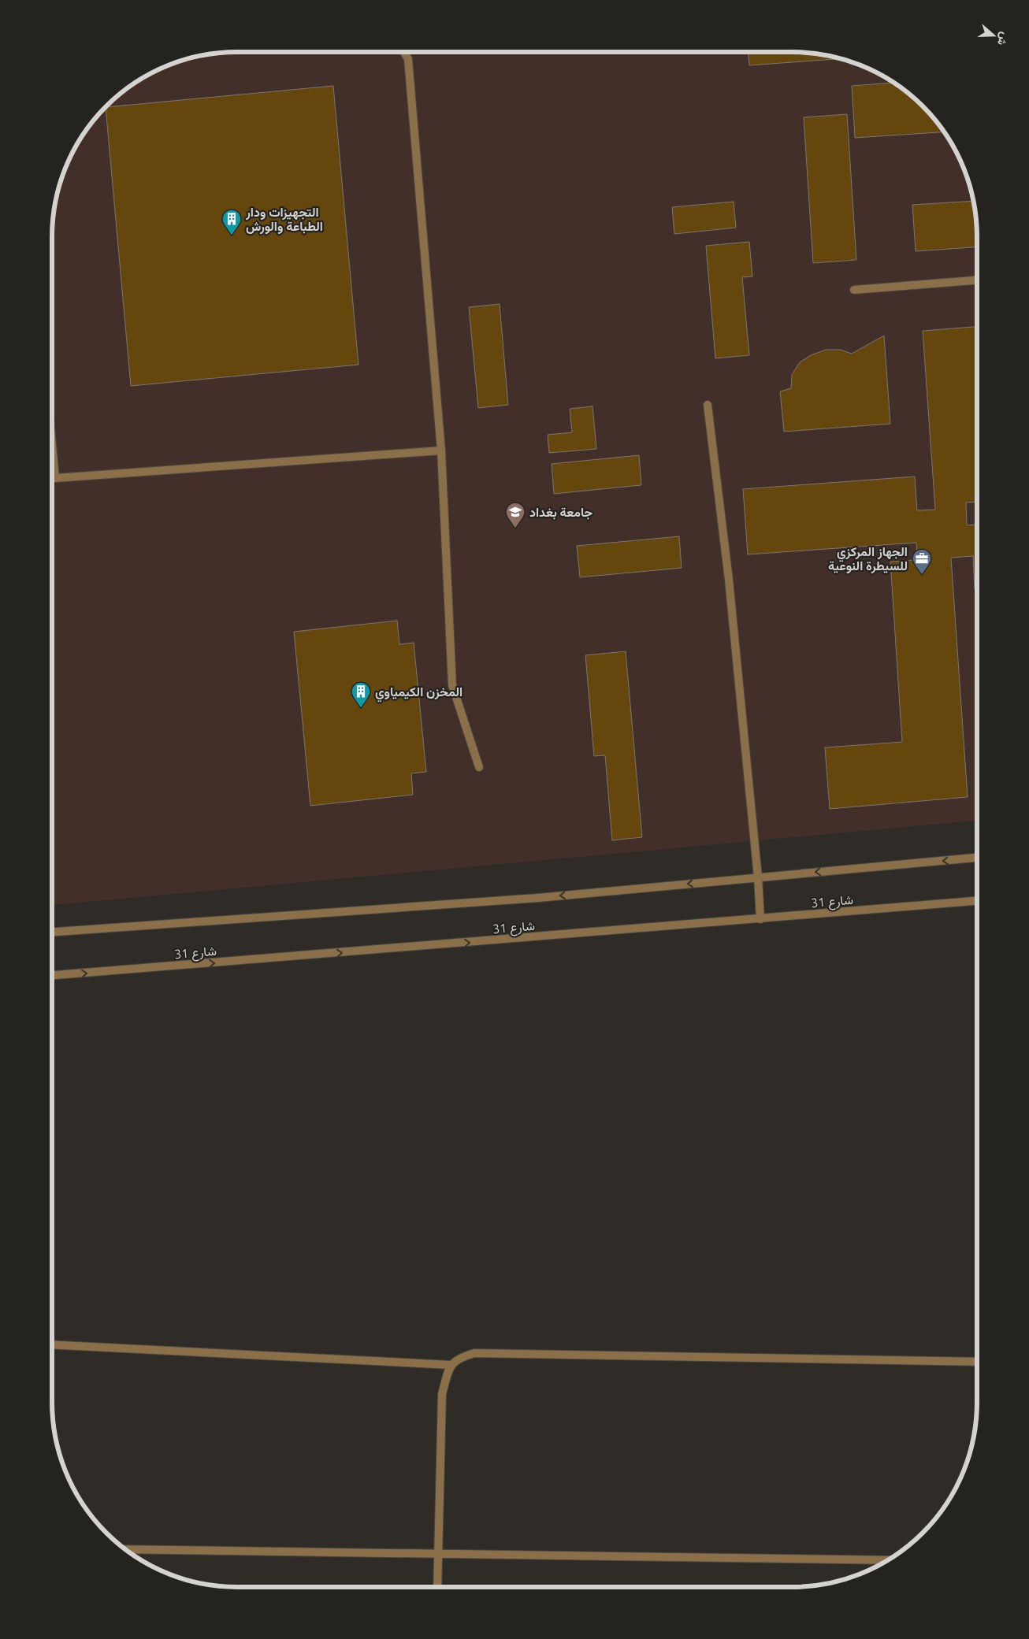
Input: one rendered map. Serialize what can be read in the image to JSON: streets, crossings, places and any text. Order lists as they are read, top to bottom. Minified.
{"streets":{"street":["شارع 31"]},"places":{"building":["التجهيزات ودار الطباعة والورش","المخزن الكيمياوي"],"school or university":["جامعة بغداد"],"office":["الجهاز المركزي للسيطرة النوعية"]},"north":"right"}
